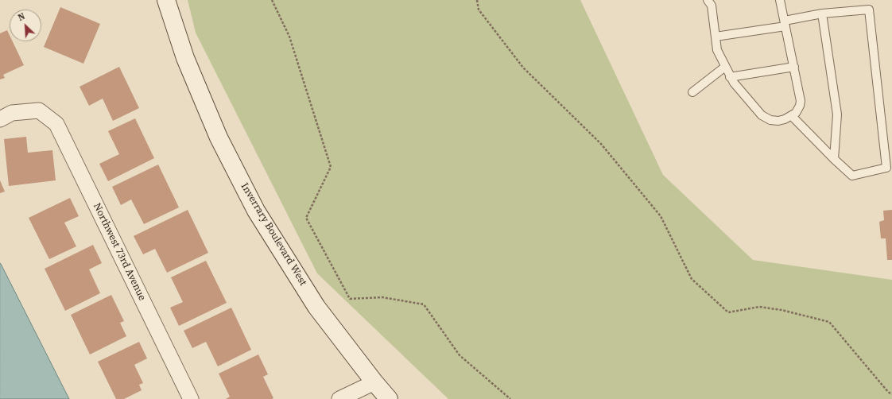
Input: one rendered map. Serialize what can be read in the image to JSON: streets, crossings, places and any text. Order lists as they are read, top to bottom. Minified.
{"streets":{"street":["Inverrary Boulevard West","Northwest 73rd Avenue"]},"north":"top left"}
